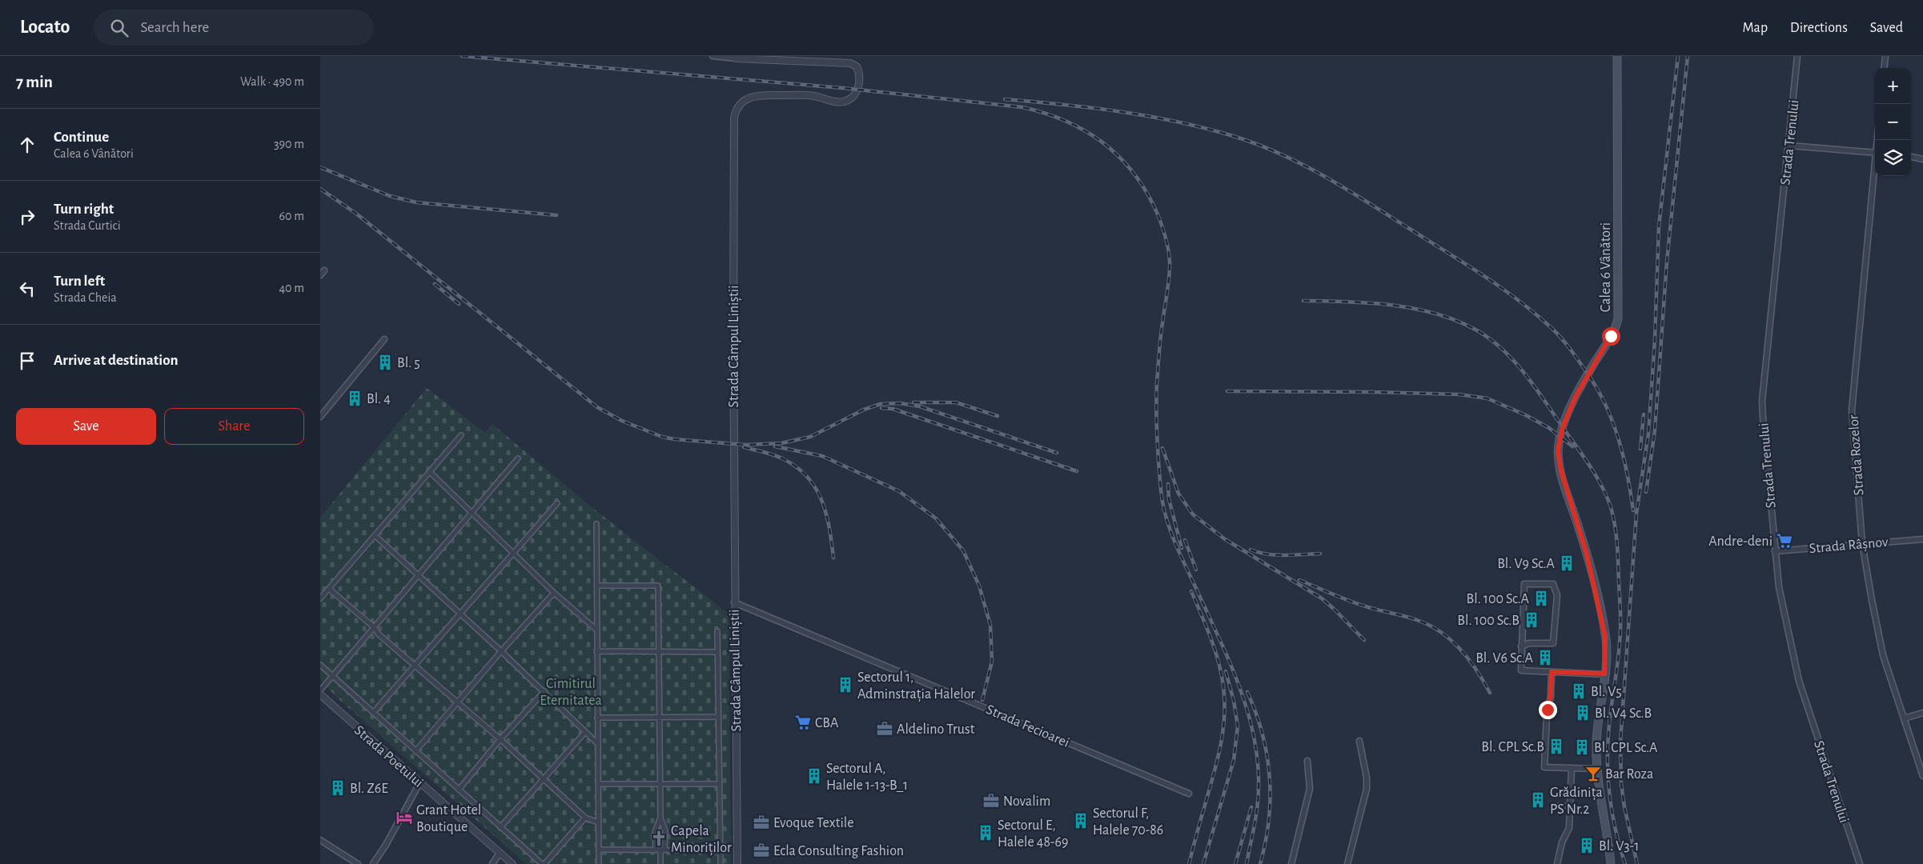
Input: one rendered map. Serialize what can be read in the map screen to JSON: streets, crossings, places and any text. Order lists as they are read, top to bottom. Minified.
{"streets":{"main road":["Calea 6 Vânători"],"street":["Strada Trenului","Strada Câmpul Liniștii","Strada Rozelor","Strada Râșnov","Strada Fecioarei","Strada Poetului"]},"crossings":[["Strada Trenului","Strada Râșnov"],["Strada Câmpul Liniștii","Strada Fecioarei"],["Strada Rozelor","Strada Râșnov"]],"parks":["Cimitirul Eternitatea"],"places":{"building":["Bl. 5","Bl. 4","Bl. V9 Sc.A","Bl. 100 Sc.A","Bl. 100 Sc.B","Bl. V6 Sc.A","Sectorul 1, Adminstrația Halelor","Bl. V5","Bl. V4 Sc.B","Bl. CPL Sc.B","Bl. CPL Sc.A","Sectorul A, Halele 1-13-B_1","Bl. Z6E","Grădinița PS Nr.2","Sectorul F, Halele 70-86","Sectorul E, Halele 48-69","Bl. V3-1"],"supermarket":["Andre-deni","CBA"],"office":["Aldelino Trust","Novalim","Evoque Textile","Ecla Consulting Fashion"],"bar":["Bar Roza"],"hotel":["Grant Hotel Boutique"],"church":["Capela Minoriților"]},"page":{"header":"Locato","search":"Search here","nav":["Map","Directions","Saved"],"heading":["7 min","Walk · 490 m"],"map_buttons":["+","−"],"list":[["Continue","Calea 6 Vânători","390 m"],["Turn right","Strada Curtici","60 m"],["Turn left","Strada Cheia","40 m"],"Arrive at destination"],"buttons":["Save","Share"]}}
